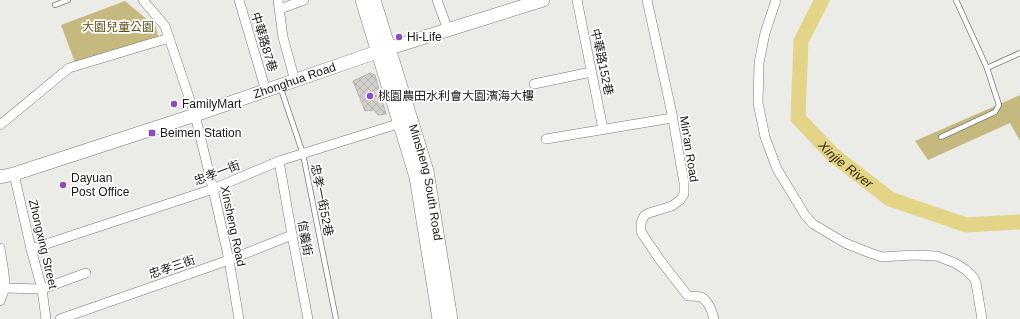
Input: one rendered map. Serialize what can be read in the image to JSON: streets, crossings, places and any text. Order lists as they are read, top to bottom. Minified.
{"streets":{"main road":["Zhonghua Road","Minsheng South Road"],"street":["中華路87巷","中華路152巷","Min'an Road","忠孝一街","Xinsheng Road","信義街","Zhongxing Street","忠孝三街"],"lane":["忠孝一街52巷"]},"crossings":[["中華路87巷","Zhonghua Road"],["Zhonghua Road","Minsheng South Road"],["Zhonghua Road","忠孝一街52巷"],["Zhonghua Road","Xinsheng Road"],["Zhonghua Road","Zhongxing Street"],["忠孝一街","Minsheng South Road"],["忠孝一街","忠孝一街52巷"],["忠孝一街","Xinsheng Road"],["忠孝一街","信義街"],["忠孝一街","Zhongxing Street"],["Xinsheng Road","忠孝三街"],["信義街","忠孝三街"]],"water":["Xinjie River"],"parks":["大園兒童公園"],"places":{"other":["Hi-Life","桃園農田水利會大園濱海大樓","FamilyMart","Dayuan Post Office"],"transit":["Beimen Station"]}}
